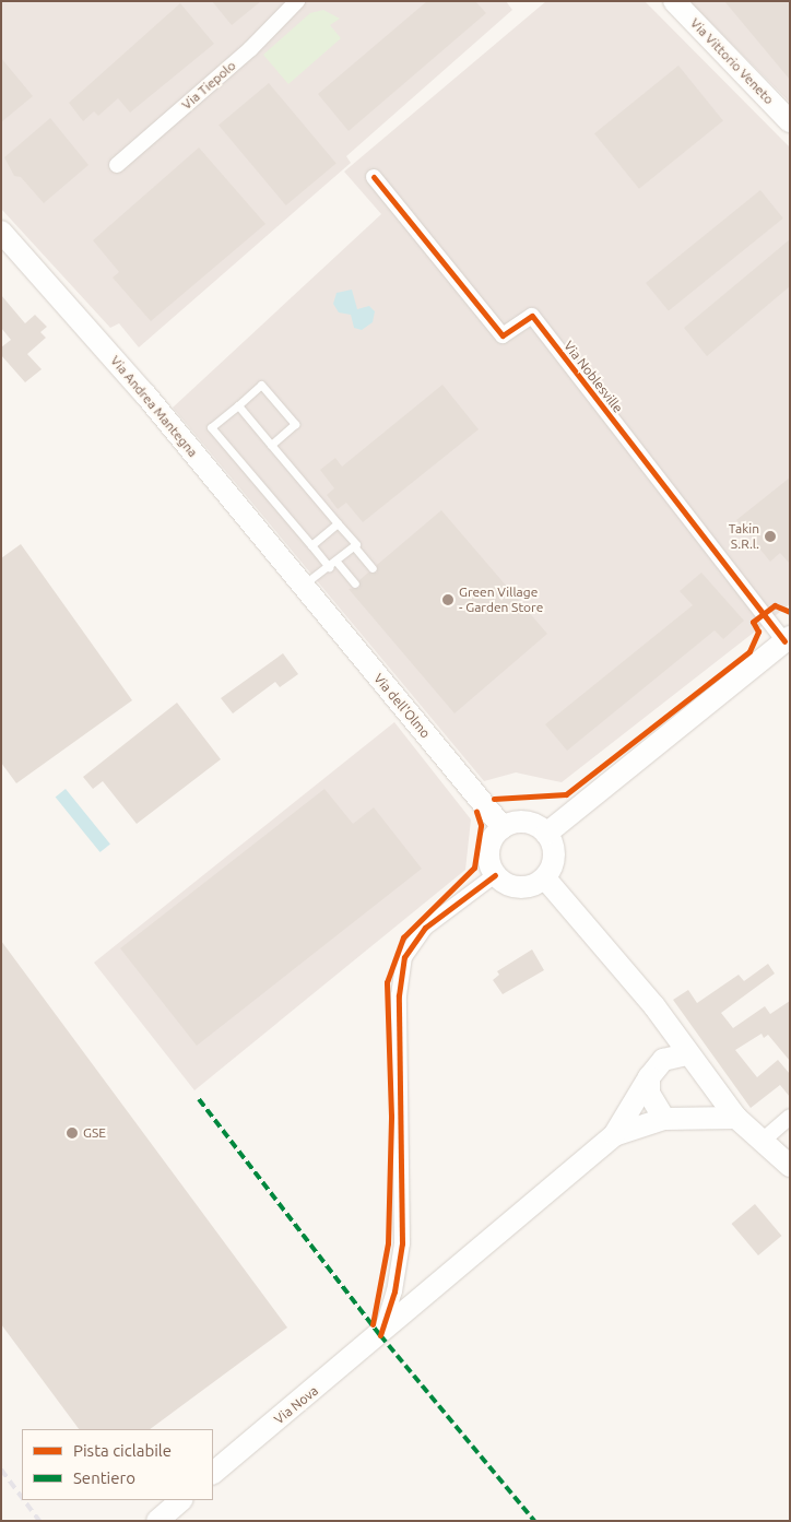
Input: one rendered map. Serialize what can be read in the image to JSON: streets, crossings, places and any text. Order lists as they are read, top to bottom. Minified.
{"streets":{"main road":["Via Vittorio Veneto","Via Noblesville","Via Andrea Mantegna","Via dell'Olmo","Via Nova"],"street":["Via Tiepolo"]},"crossings":[["Via Noblesville","Via dell'Olmo"],["Via Andrea Mantegna","Via dell'Olmo"]],"places":["Takin S.R.l.","Green Village - Garden Store","GSE"],"legend":["Pista ciclabile","Sentiero"]}
